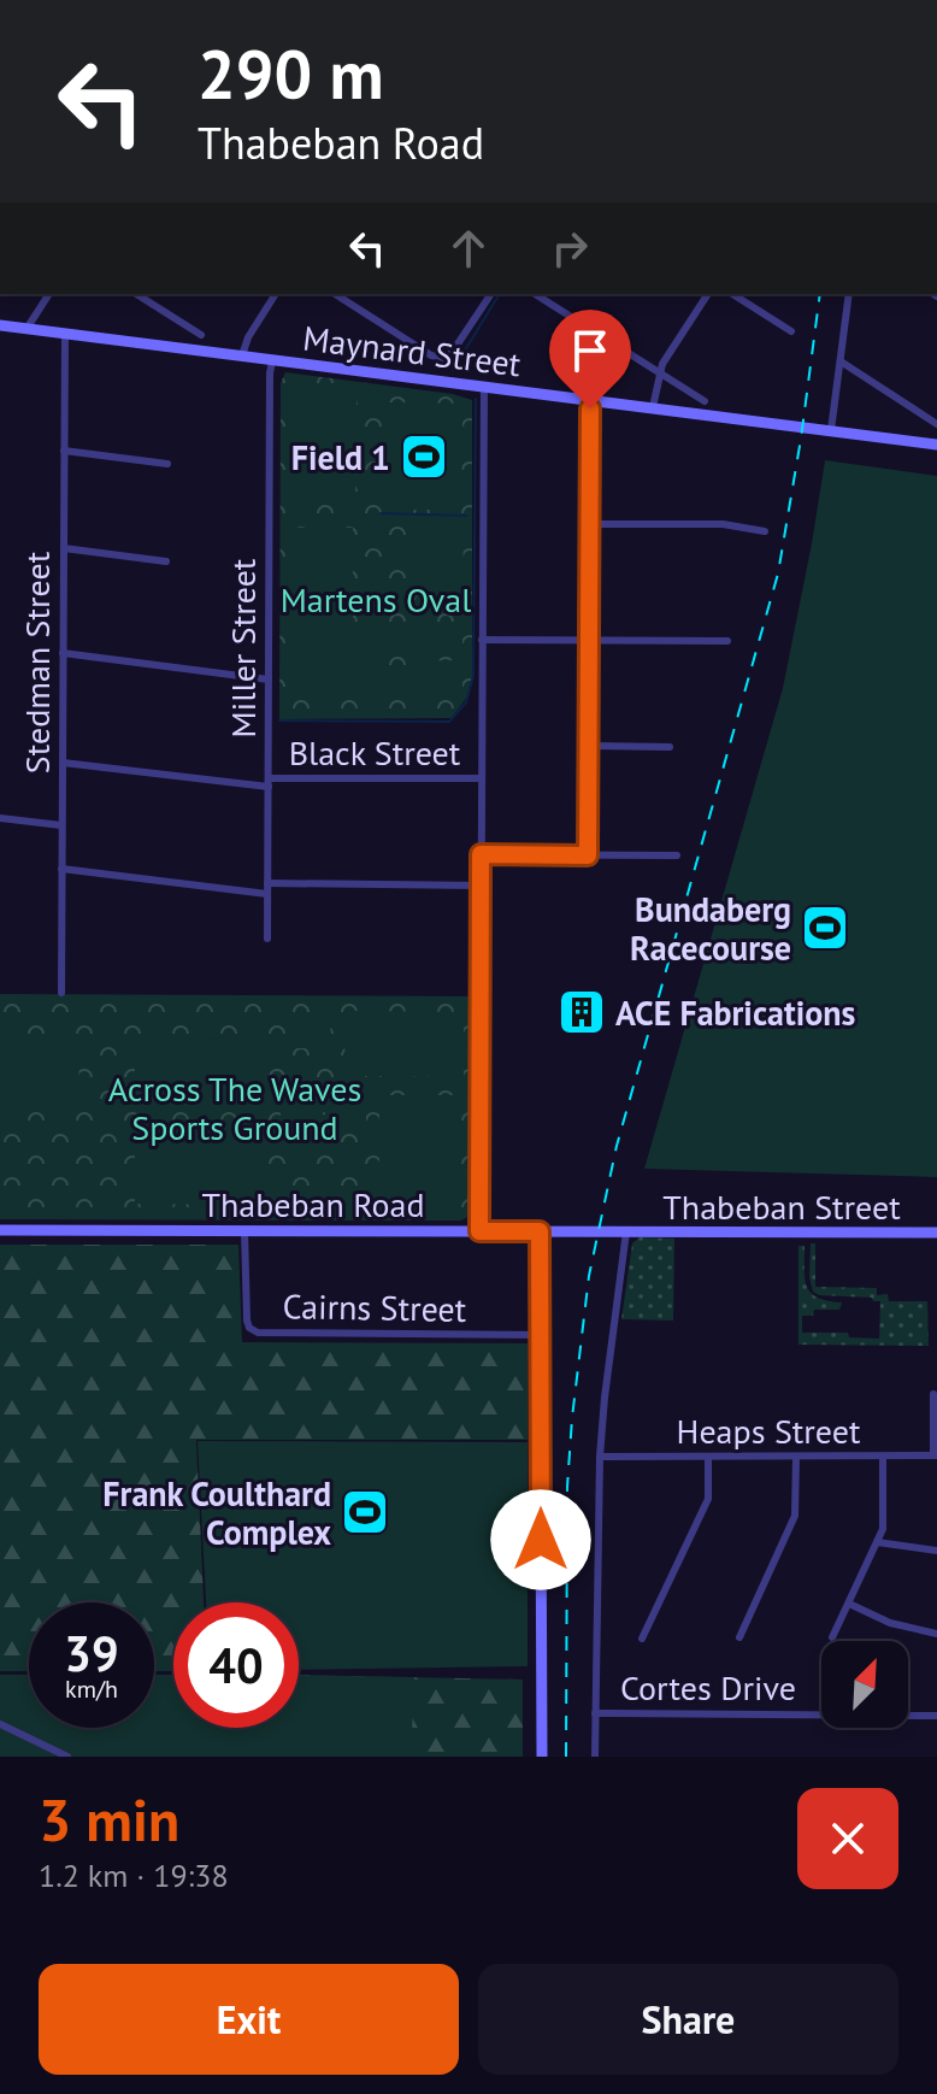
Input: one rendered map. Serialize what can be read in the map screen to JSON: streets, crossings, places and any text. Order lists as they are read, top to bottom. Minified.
{"streets":{"street":["Maynard Street","Miller Street","Stedman Street","Black Street","Thabeban Road","Thabeban Street","Cairns Street","Heaps Street","Cortes Drive"]},"crossings":[["Maynard Street","Miller Street"],["Maynard Street","Stedman Street"],["Miller Street","Black Street"],["Stedman Street","Black Street"],["Thabeban Road","Thabeban Street"],["Thabeban Road","Cairns Street"]],"parks":["Martens Oval","Across The Waves Sports Ground"],"places":{"sports":["Field 1","Bundaberg Racecourse","Frank Coulthard Complex"],"building":["ACE Fabrications"]},"north":"top right","page":{"turn":["290 m","Thabeban Road"],"speed":"39 km/h","limit":"40","heading":["3 min","1.2 km · 19:38"],"buttons":["Exit","Share"]}}
